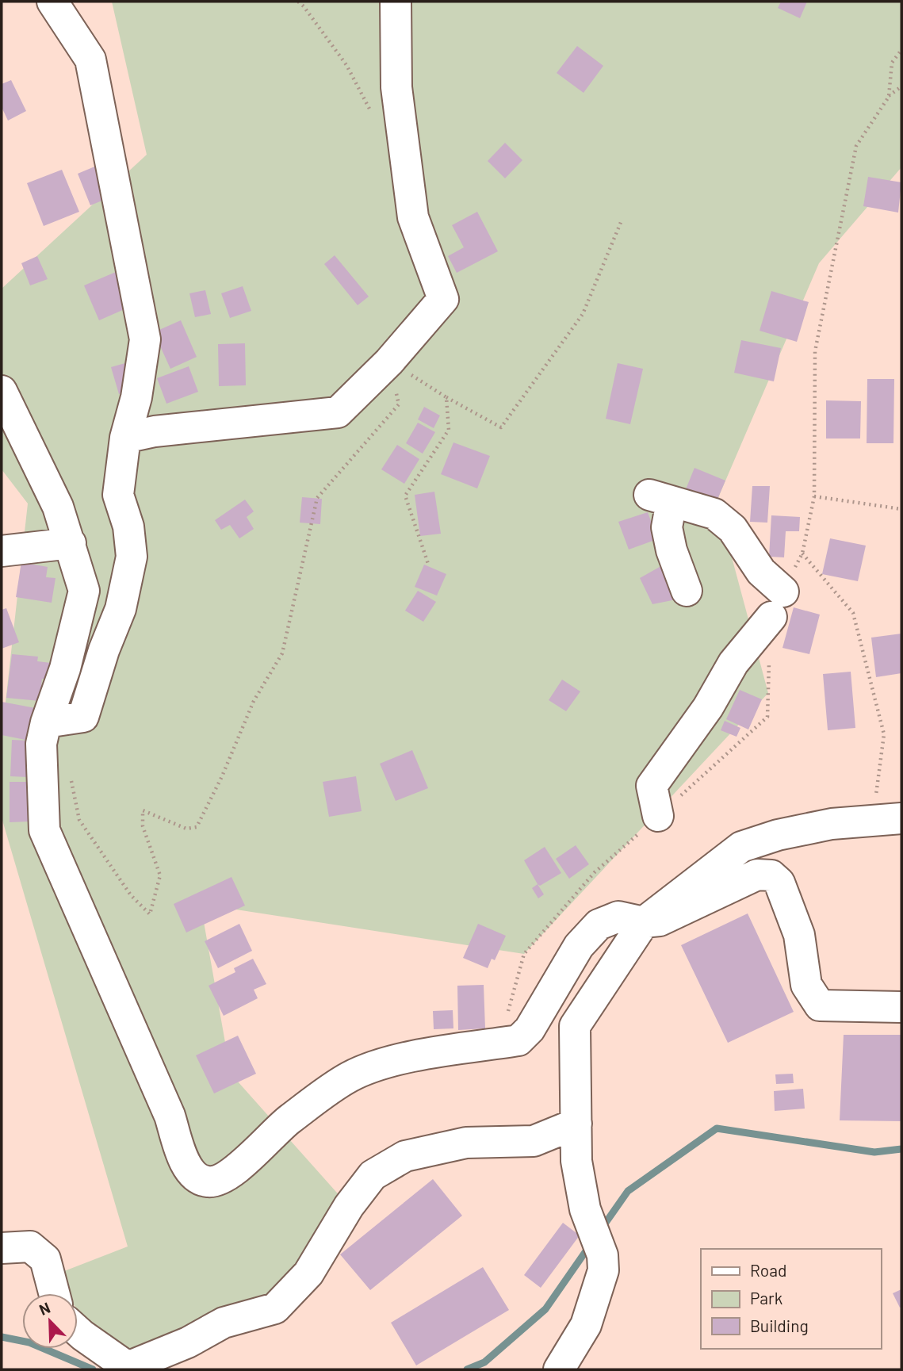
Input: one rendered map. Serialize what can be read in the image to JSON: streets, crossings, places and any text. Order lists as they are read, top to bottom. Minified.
{"legend":["Road","Park","Building"],"north":"top left"}
